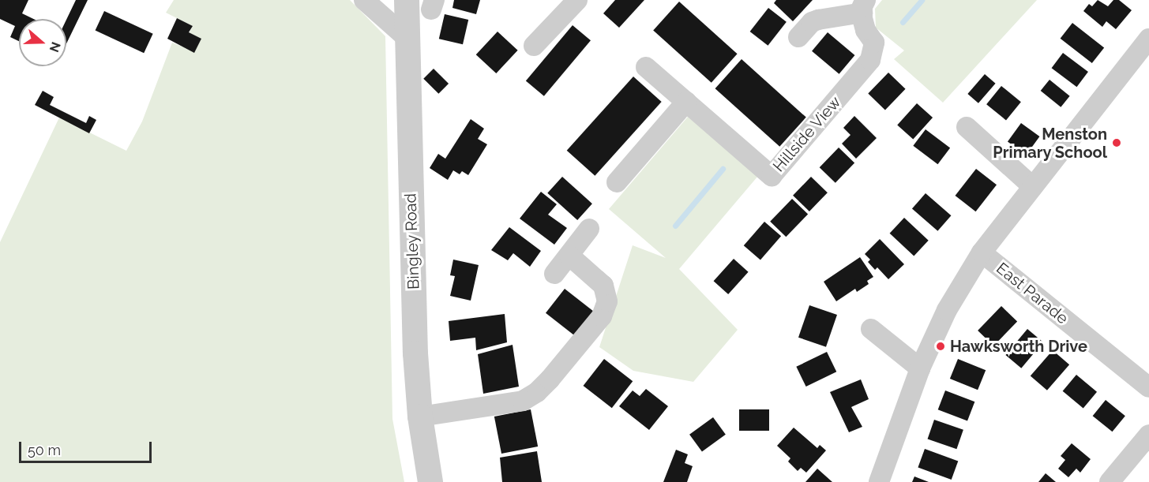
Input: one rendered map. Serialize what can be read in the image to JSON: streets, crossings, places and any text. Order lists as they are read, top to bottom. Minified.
{"streets":{"street":["Hillside View","Bingley Road","East Parade"]},"places":["Menston Primary School","Hawksworth Drive"],"scale_bar":"50 m","north":"right"}
